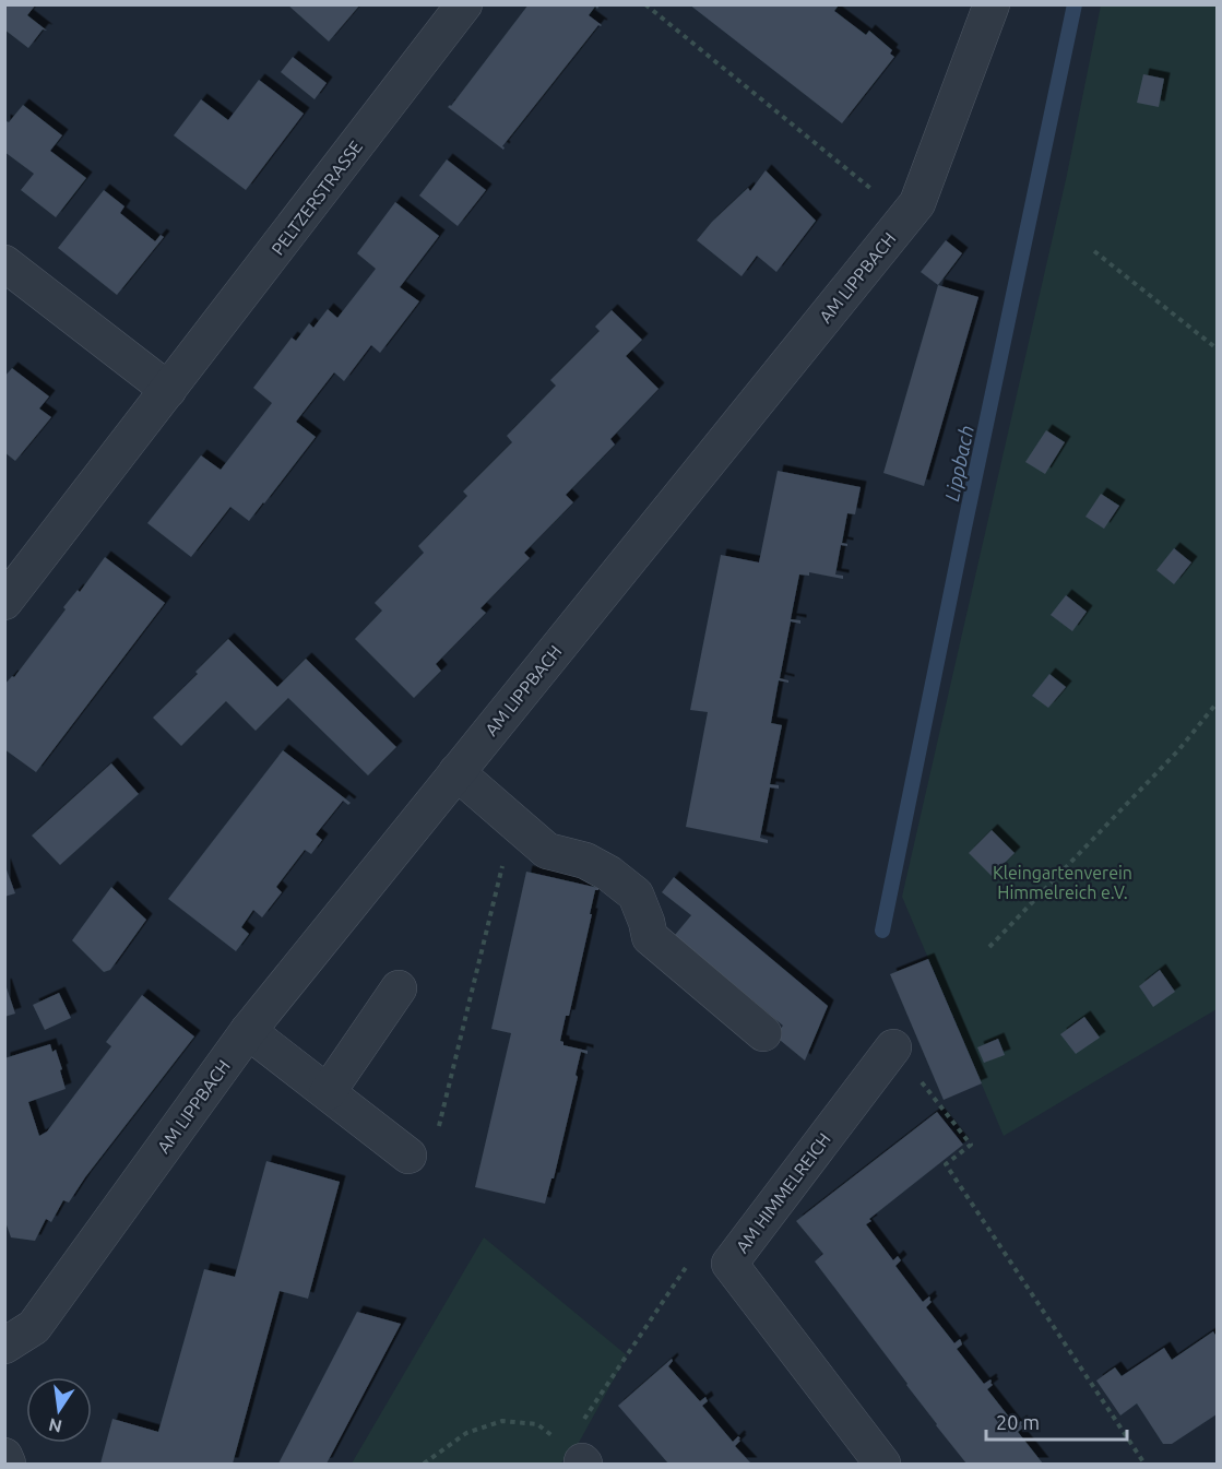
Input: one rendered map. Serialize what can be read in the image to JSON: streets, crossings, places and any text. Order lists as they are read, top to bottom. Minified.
{"streets":{"street":["PELTZERSTRASSE","AM LIPPBACH","AM HIMMELREICH"]},"water":["Lippbach"],"parks":["Kleingartenverein Himmelreich e.V."],"scale_bar":"20 m","north":"bottom"}
